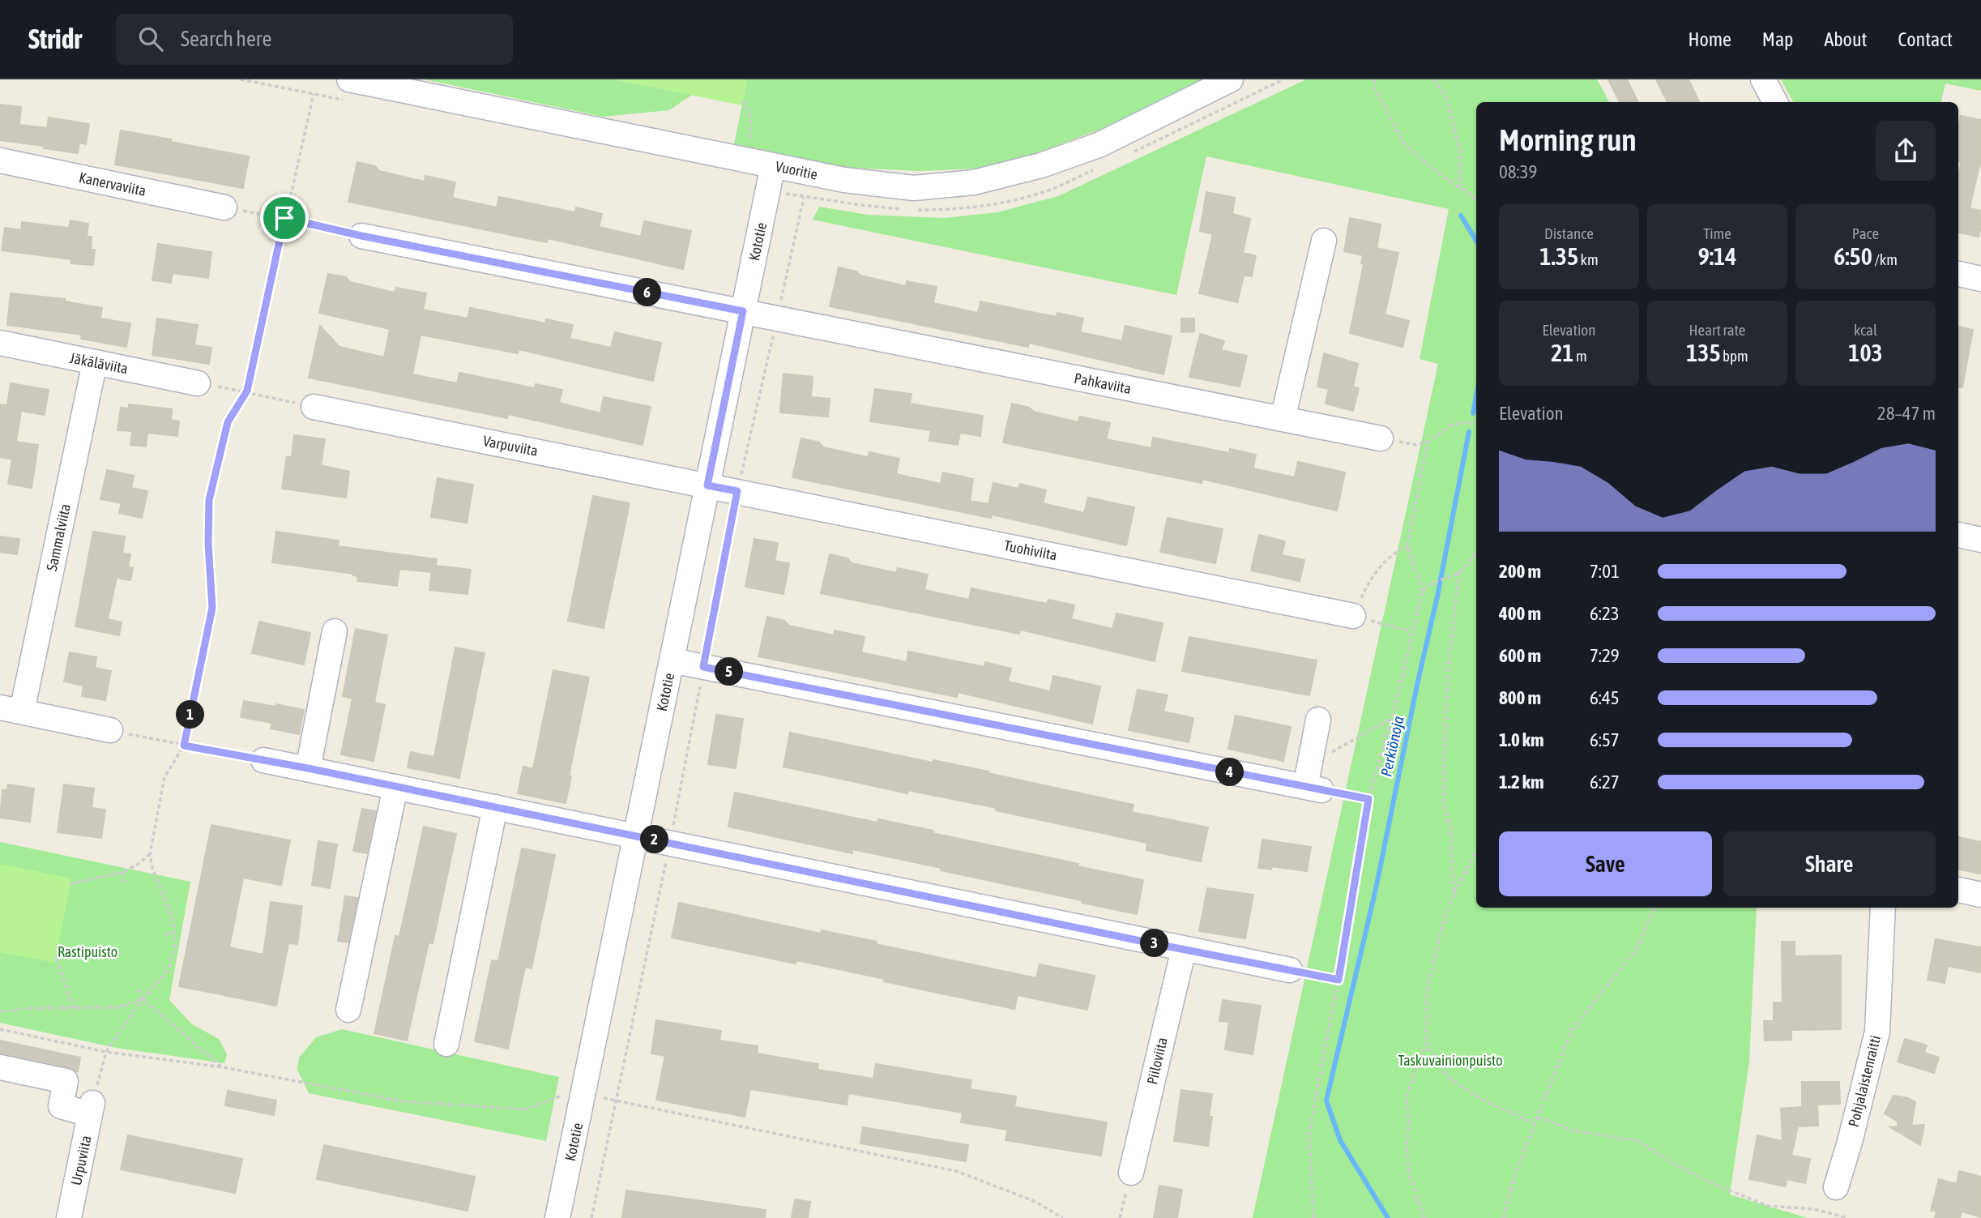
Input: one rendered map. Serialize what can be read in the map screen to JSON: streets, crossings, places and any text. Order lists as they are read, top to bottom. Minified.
{"streets":{"street":["Vuoritie","Kanervaviita","Kototie","Jäkäläviita","Pahkaviita","Varpuviita","Sammalviita","Tuohiviita","Piiloviita","Pohjalaistenraitti","Urpuviita"]},"crossings":[["Vuoritie","Kototie"],["Kototie","Pahkaviita"],["Kototie","Varpuviita"],["Kototie","Tuohiviita"],["Jäkäläviita","Sammalviita"],["Varpuviita","Tuohiviita"]],"water":["Perkiönoja"],"parks":["Rastipuisto","Taskuvainionpuisto"],"page":{"header":"Stridr","search":"Search here","nav":["Home","Map","About","Contact"],"heading":["Morning run","08:39"],"stats":[["Distance","1.35 km"],["Time","9:14"],["Pace","6:50 /km"],["Elevation","21 m"],["Heart rate","135 bpm"],["kcal","103"]],"pins":["6","5","1","4","2","3"],"chart":["Elevation","28–47 m"],"list":[{"name":"200 m","note":"7:01"},{"name":"400 m","note":"6:23"},{"name":"600 m","note":"7:29"},{"name":"800 m","note":"6:45"},{"name":"1.0 km","note":"6:57"},{"name":"1.2 km","note":"6:27"}],"buttons":["Save","Share"]}}
